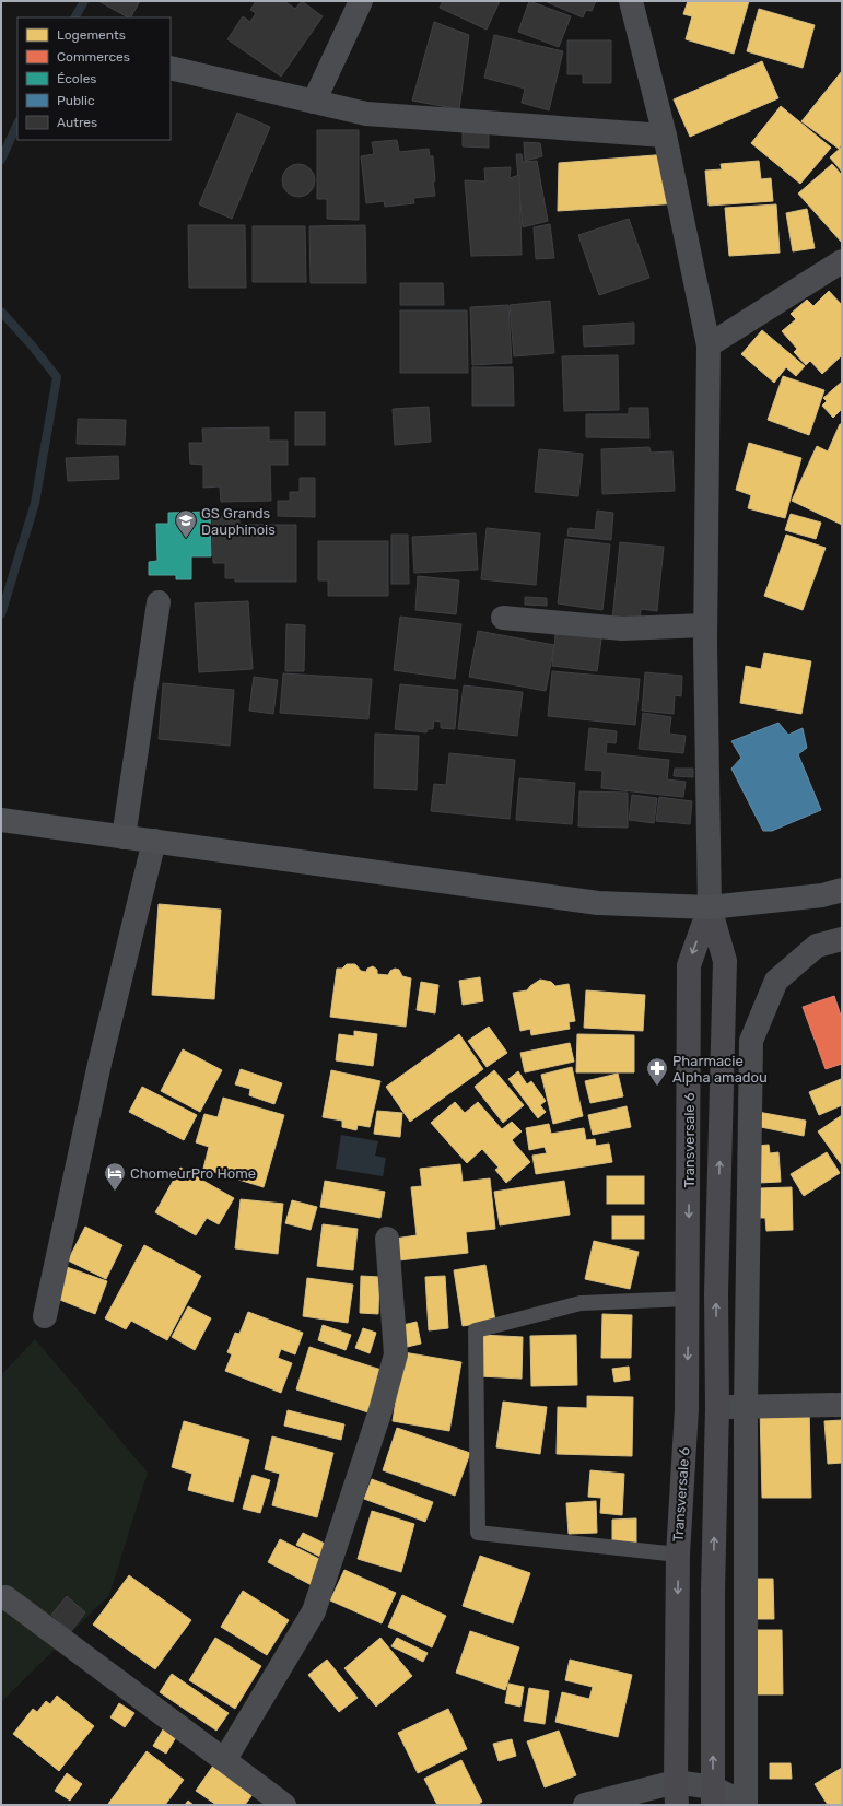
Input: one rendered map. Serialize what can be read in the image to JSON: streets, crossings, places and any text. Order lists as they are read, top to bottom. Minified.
{"streets":{"main road":["Transversale 6"]},"places":{"school or university":["GS Grands Dauphinois"],"pharmacy":["Pharmacie Alpha amadou"],"hotel":["ChomeurPro Home"]},"legend":["Logements","Commerces","Écoles","Public","Autres"]}
